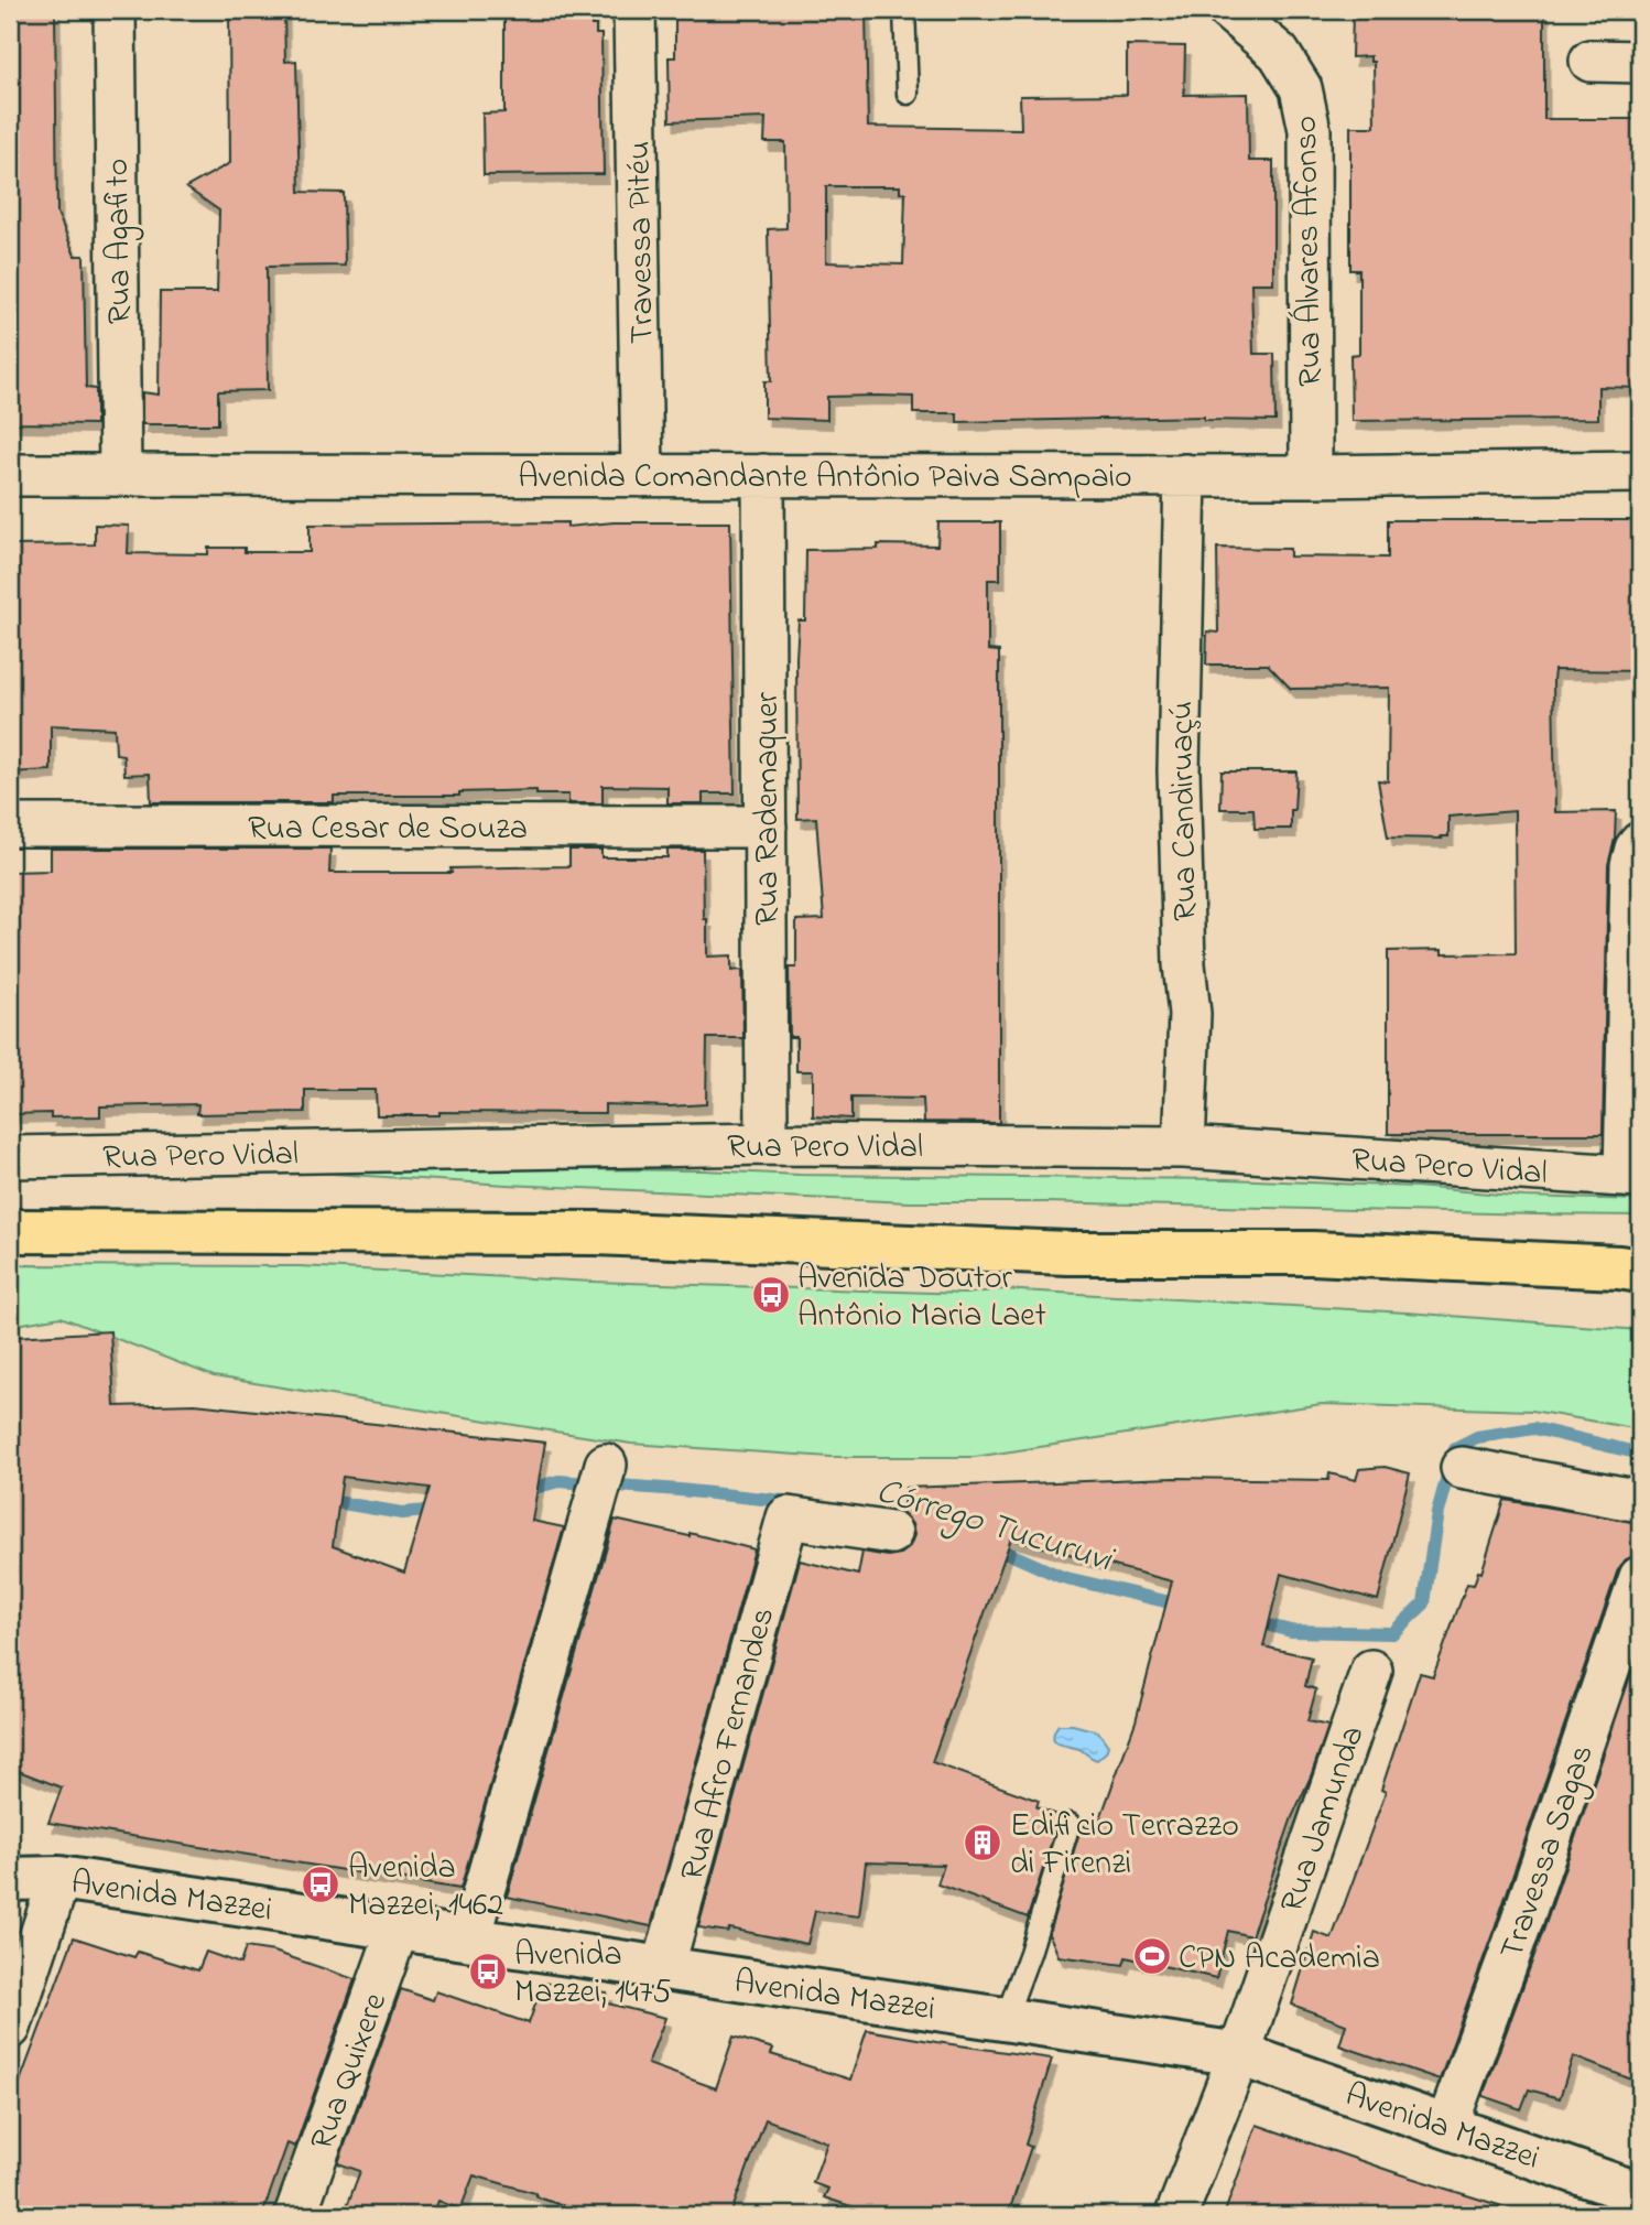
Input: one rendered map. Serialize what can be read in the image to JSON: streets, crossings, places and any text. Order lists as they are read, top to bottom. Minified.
{"streets":{"street":["Rua Agafito","Travessa Pitéu","Rua Álvares Afonso","Avenida Comandante Antônio Paiva Sampaio","Rua Rademaquer","Rua Candiruaçú","Rua Cesar de Souza","Rua Pero Vidal","Rua Afro Fernandes","Rua Jamunda","Travessa Sagas","Avenida Mazzei","Rua Quixere"]},"crossings":[["Rua Agafito","Avenida Comandante Antônio Paiva Sampaio"],["Travessa Pitéu","Avenida Comandante Antônio Paiva Sampaio"],["Rua Álvares Afonso","Avenida Comandante Antônio Paiva Sampaio"],["Avenida Comandante Antônio Paiva Sampaio","Rua Rademaquer"],["Avenida Comandante Antônio Paiva Sampaio","Rua Candiruaçú"],["Rua Rademaquer","Rua Cesar de Souza"],["Rua Rademaquer","Rua Pero Vidal"],["Rua Candiruaçú","Rua Pero Vidal"],["Rua Afro Fernandes","Avenida Mazzei"],["Rua Jamunda","Avenida Mazzei"],["Travessa Sagas","Avenida Mazzei"],["Avenida Mazzei","Rua Quixere"]],"water":["Córrego Tucuruvi"],"places":{"bus stop":["Avenida Doutor Antônio Maria Laet","Avenida Mazzei, 1462","Avenida Mazzei, 1475"],"building":["Edificio Terrazzo di Firenzi"],"sports":["CPN Academia"]}}
